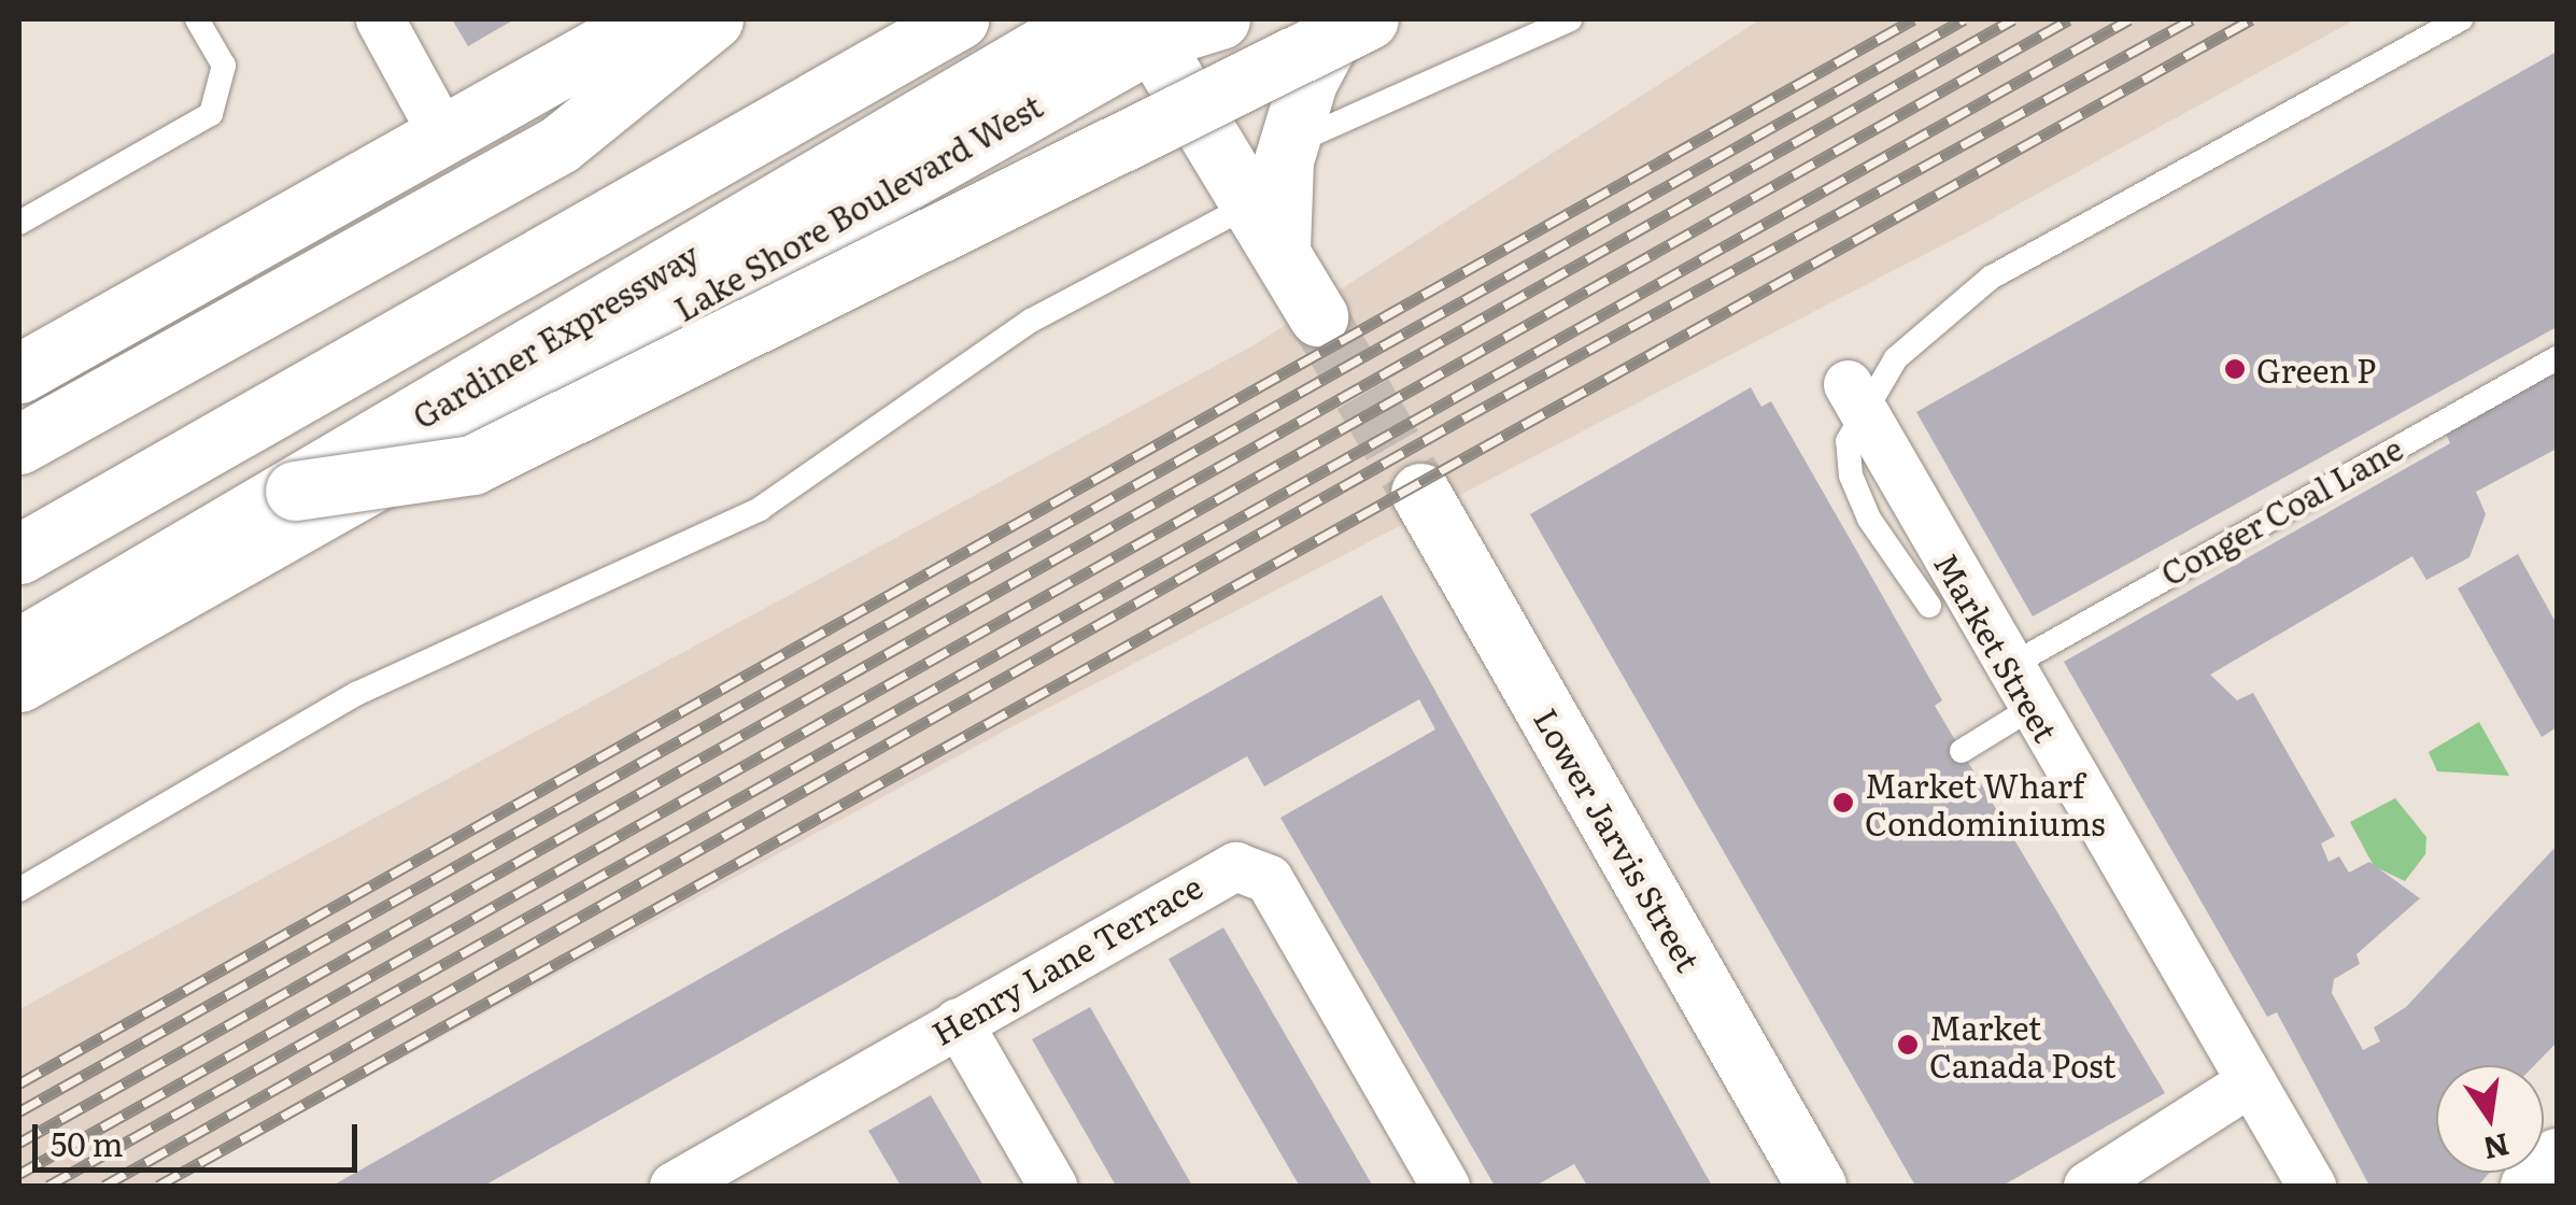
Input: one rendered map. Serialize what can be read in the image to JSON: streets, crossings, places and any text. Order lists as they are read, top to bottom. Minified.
{"streets":{"main road":["Lake Shore Boulevard West","Gardiner Expressway","Lower Jarvis Street"],"street":["Market Street","Henry Lane Terrace"],"lane":["Conger Coal Lane"]},"crossings":[["Conger Coal Lane","Market Street"]],"places":["Green P","Market Wharf Condominiums","Market Canada Post"],"scale_bar":"50 m","north":"bottom"}
